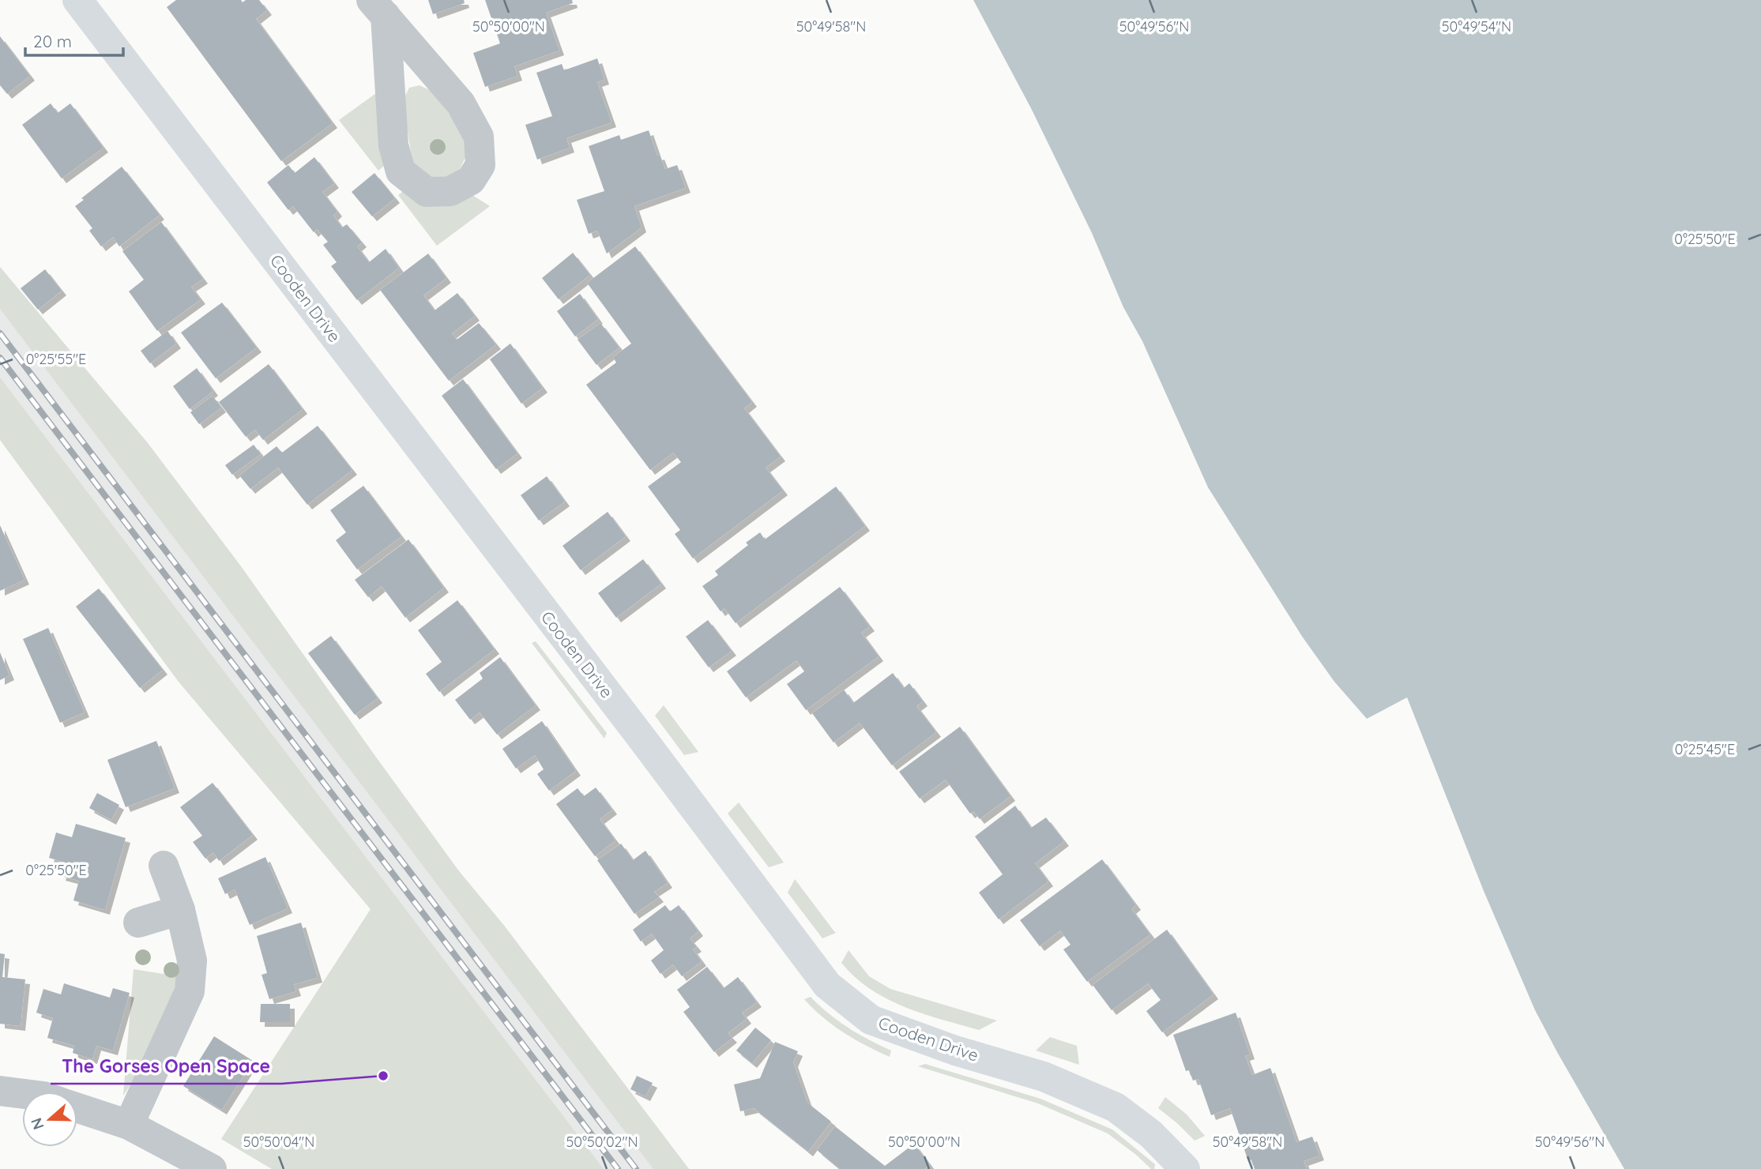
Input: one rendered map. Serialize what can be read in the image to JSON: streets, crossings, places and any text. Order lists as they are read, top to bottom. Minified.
{"streets":{"main road":["Cooden Drive"]},"places":["The Gorses Open Space"],"scale_bar":"20 m","north":"left","coordinates":["50°49'54\"N","50°50'00\"N","50°49'58\"N","50°49'56\"N","0°25'50\"E","0°25'55\"E","0°25'45\"E","50°50'04\"N","50°50'02\"N"]}
